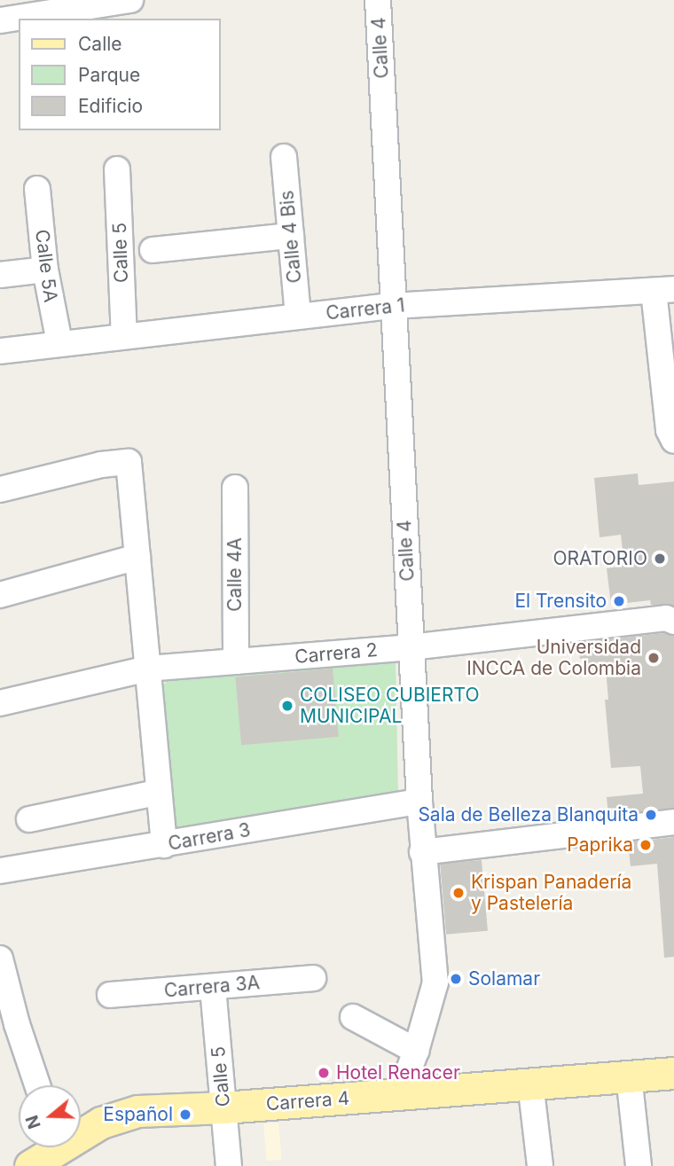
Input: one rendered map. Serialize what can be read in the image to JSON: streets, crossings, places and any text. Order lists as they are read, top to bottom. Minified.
{"streets":{"main road":["Carrera 4"],"street":["Calle 4","Calle 4 Bis","Calle 5","Calle 5A","Carrera 1","Calle 4A","Carrera 2","Carrera 3","Carrera 3A"]},"crossings":[["Calle 4","Carrera 1"],["Calle 4","Carrera 2"],["Calle 4","Carrera 3"],["Calle 4","Carrera 4"],["Calle 4 Bis","Carrera 1"],["Calle 5","Carrera 1"],["Calle 5","Carrera 3A"],["Calle 5","Carrera 4"],["Calle 5A","Carrera 1"],["Calle 4A","Carrera 2"]],"places":["ORATORIO","El Trensito","Universidad INCCA de Colombia","COLISEO CUBIERTO MUNICIPAL","Sala de Belleza Blanquita","Paprika","Krispan Panadería y Pastelería","Solamar","Hotel Renacer","Español"],"legend":["Calle","Parque","Edificio"],"north":"left"}
